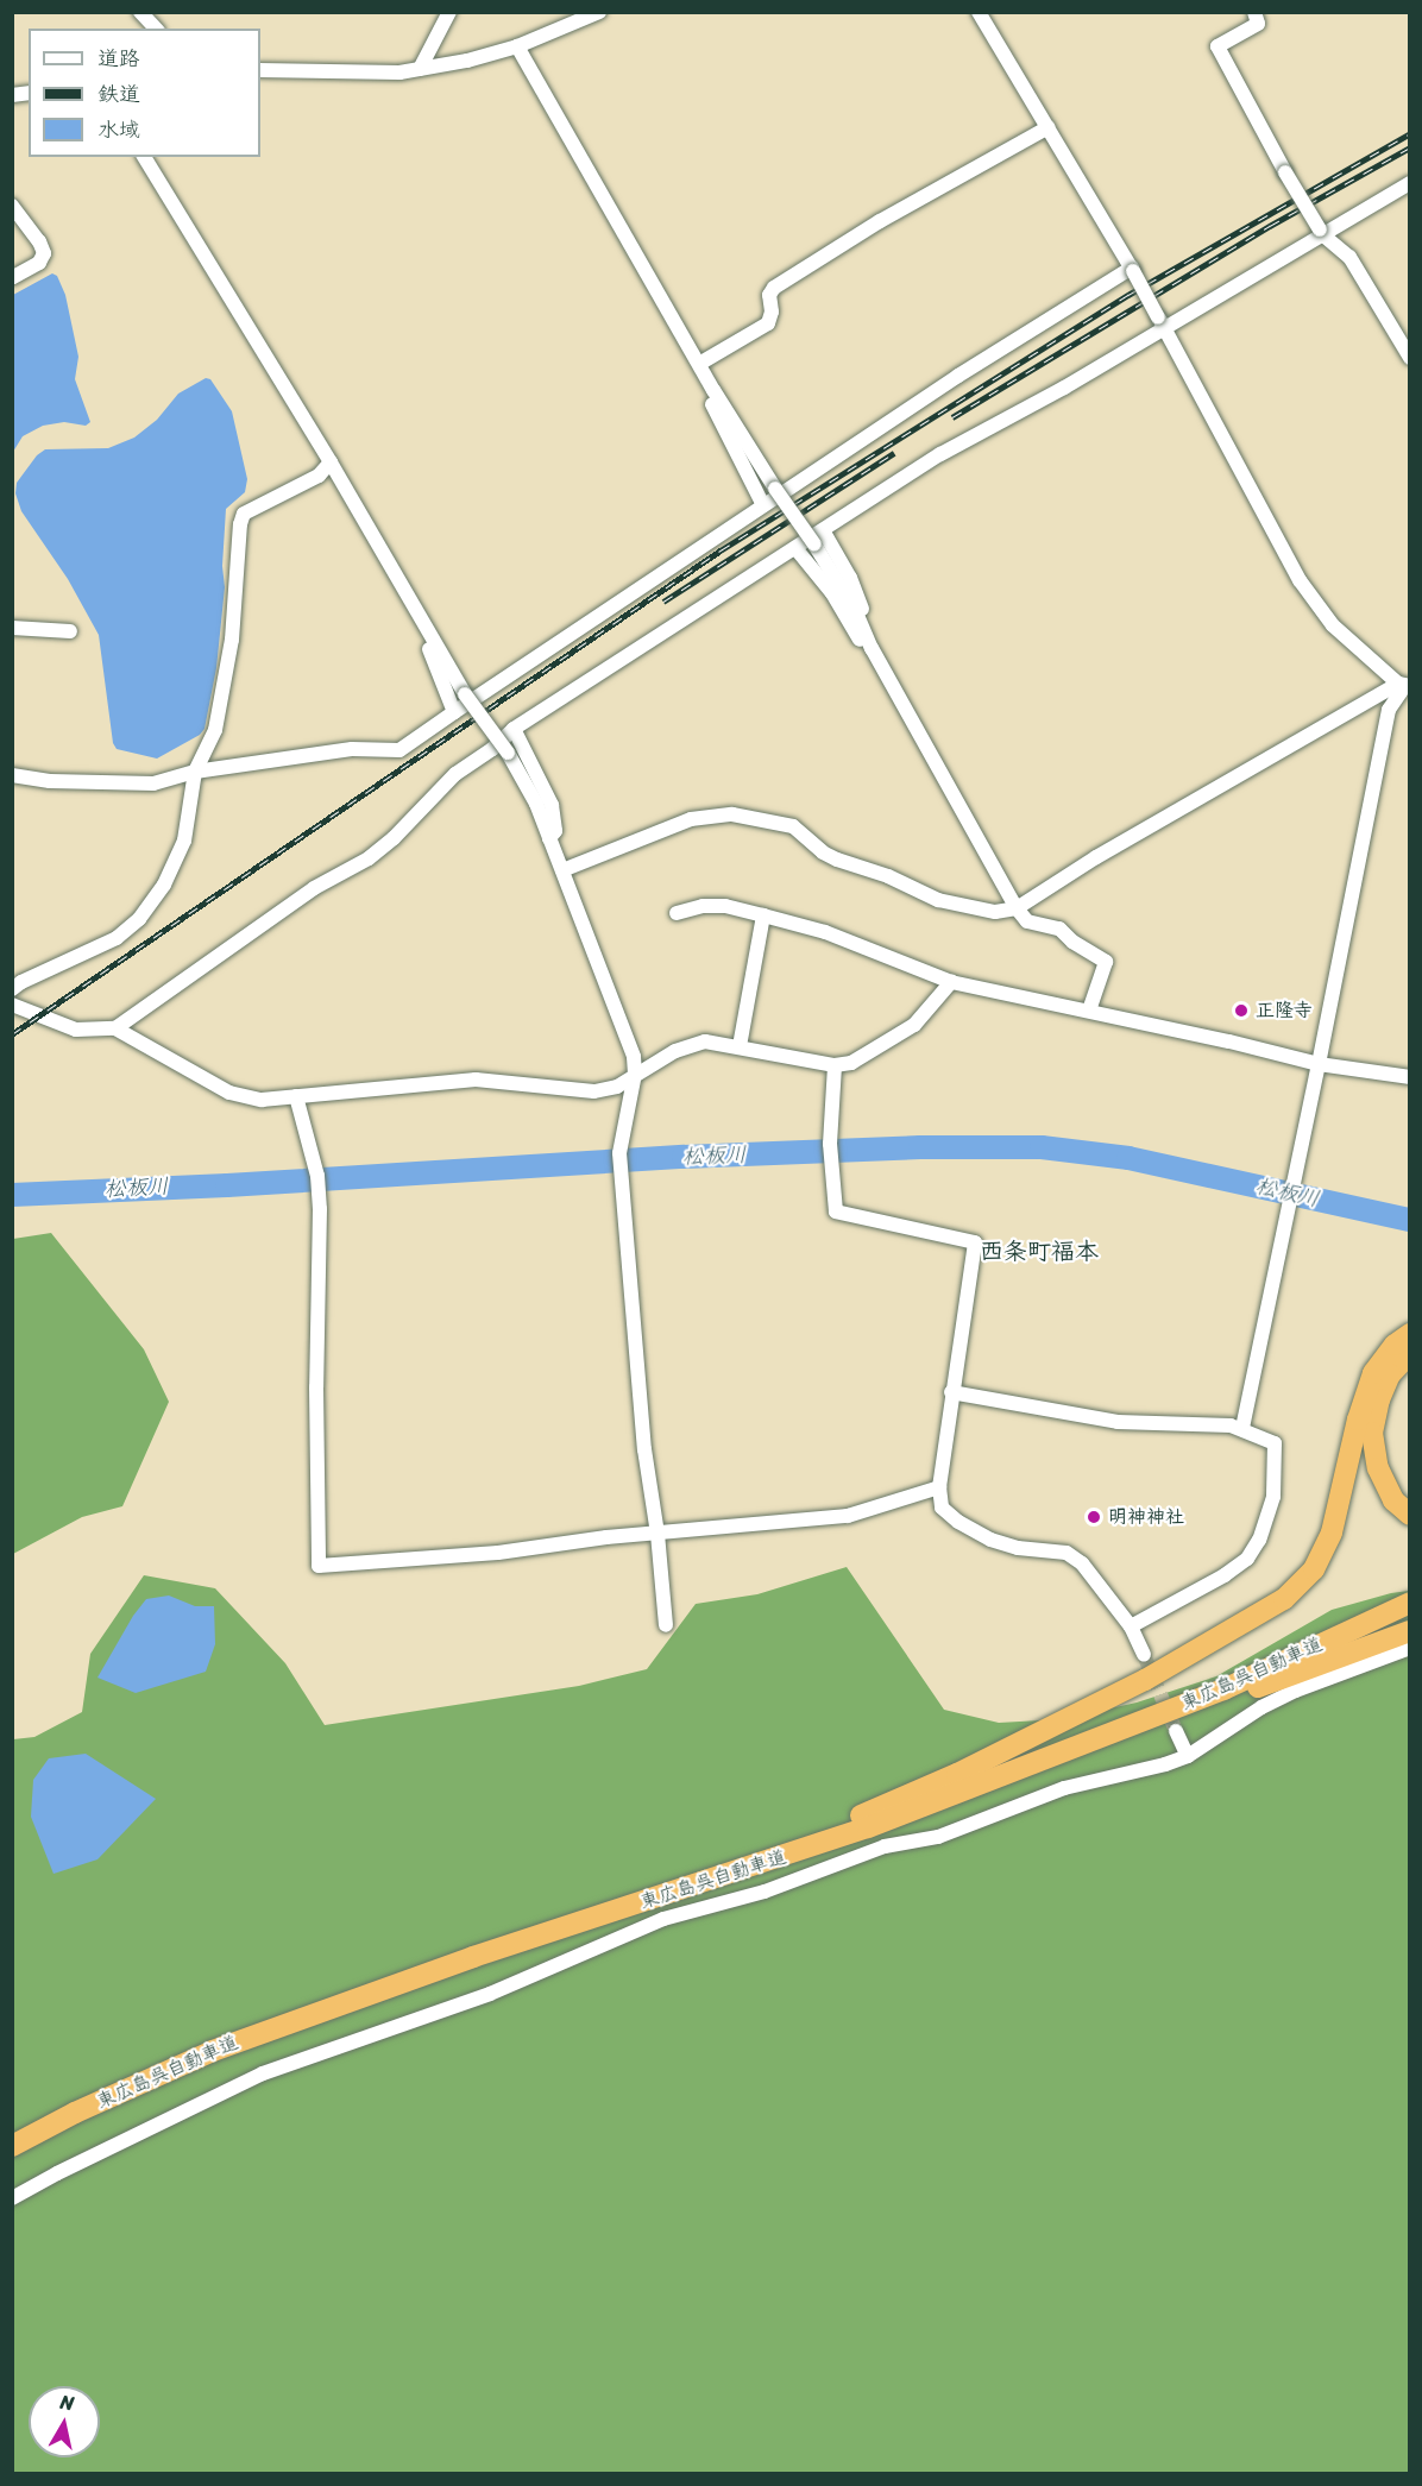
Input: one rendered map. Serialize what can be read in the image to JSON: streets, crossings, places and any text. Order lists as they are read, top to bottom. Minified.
{"streets":{"highway":["東広島呉自動車道"]},"districts":["西条町福本"],"water":["松板川"],"places":["正隆寺","明神神社"],"legend":["道路","鉄道","水域"],"north":"top"}
